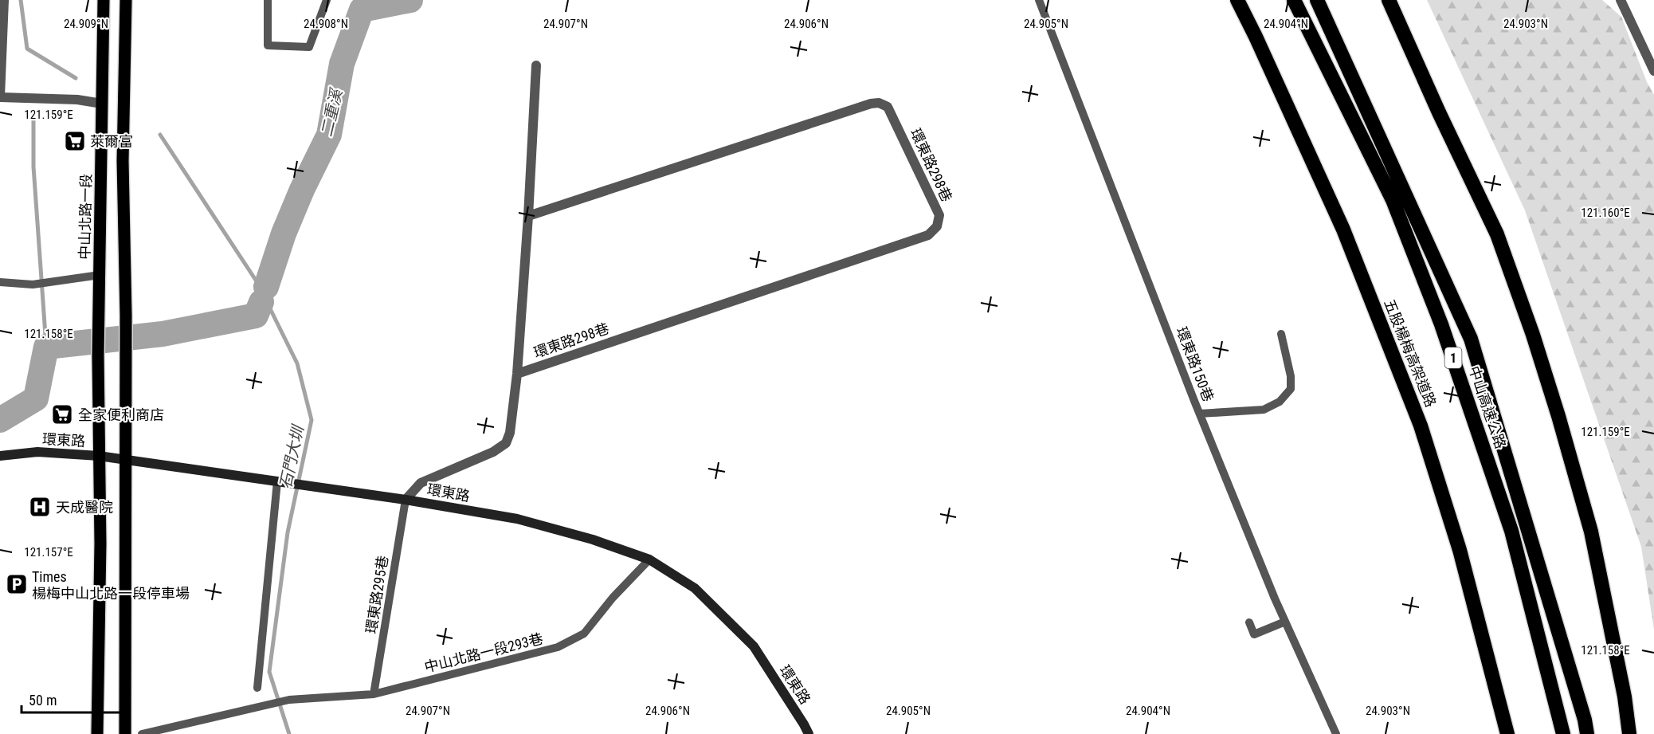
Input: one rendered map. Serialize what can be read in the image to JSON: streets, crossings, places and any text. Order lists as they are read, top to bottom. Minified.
{"streets":{"highway":["五股楊梅高架道路","1","中山高速公路"],"main road":["中山北路一段"],"street":["環東路298巷","環東路"],"lane":["環東路150巷","環東路295巷","中山北路一段293巷"]},"crossings":[["環東路298巷","環東路"],["環東路298巷","環東路295巷"],["中山北路一段","環東路"],["環東路","環東路295巷"],["環東路","中山北路一段293巷"],["環東路295巷","中山北路一段293巷"]],"water":["二重溪","石門大圳"],"places":{"supermarket":["萊爾富","全家便利商店"],"hospital":["天成醫院"],"parking":["Times 楊梅中山北路一段停車場"]},"scale_bar":"50 m","coordinates":["24.909°N","24.908°N","24.907°N","24.906°N","24.905°N","24.904°N","24.903°N","121.159°E","121.160°E","121.158°E","121.157°E"]}
